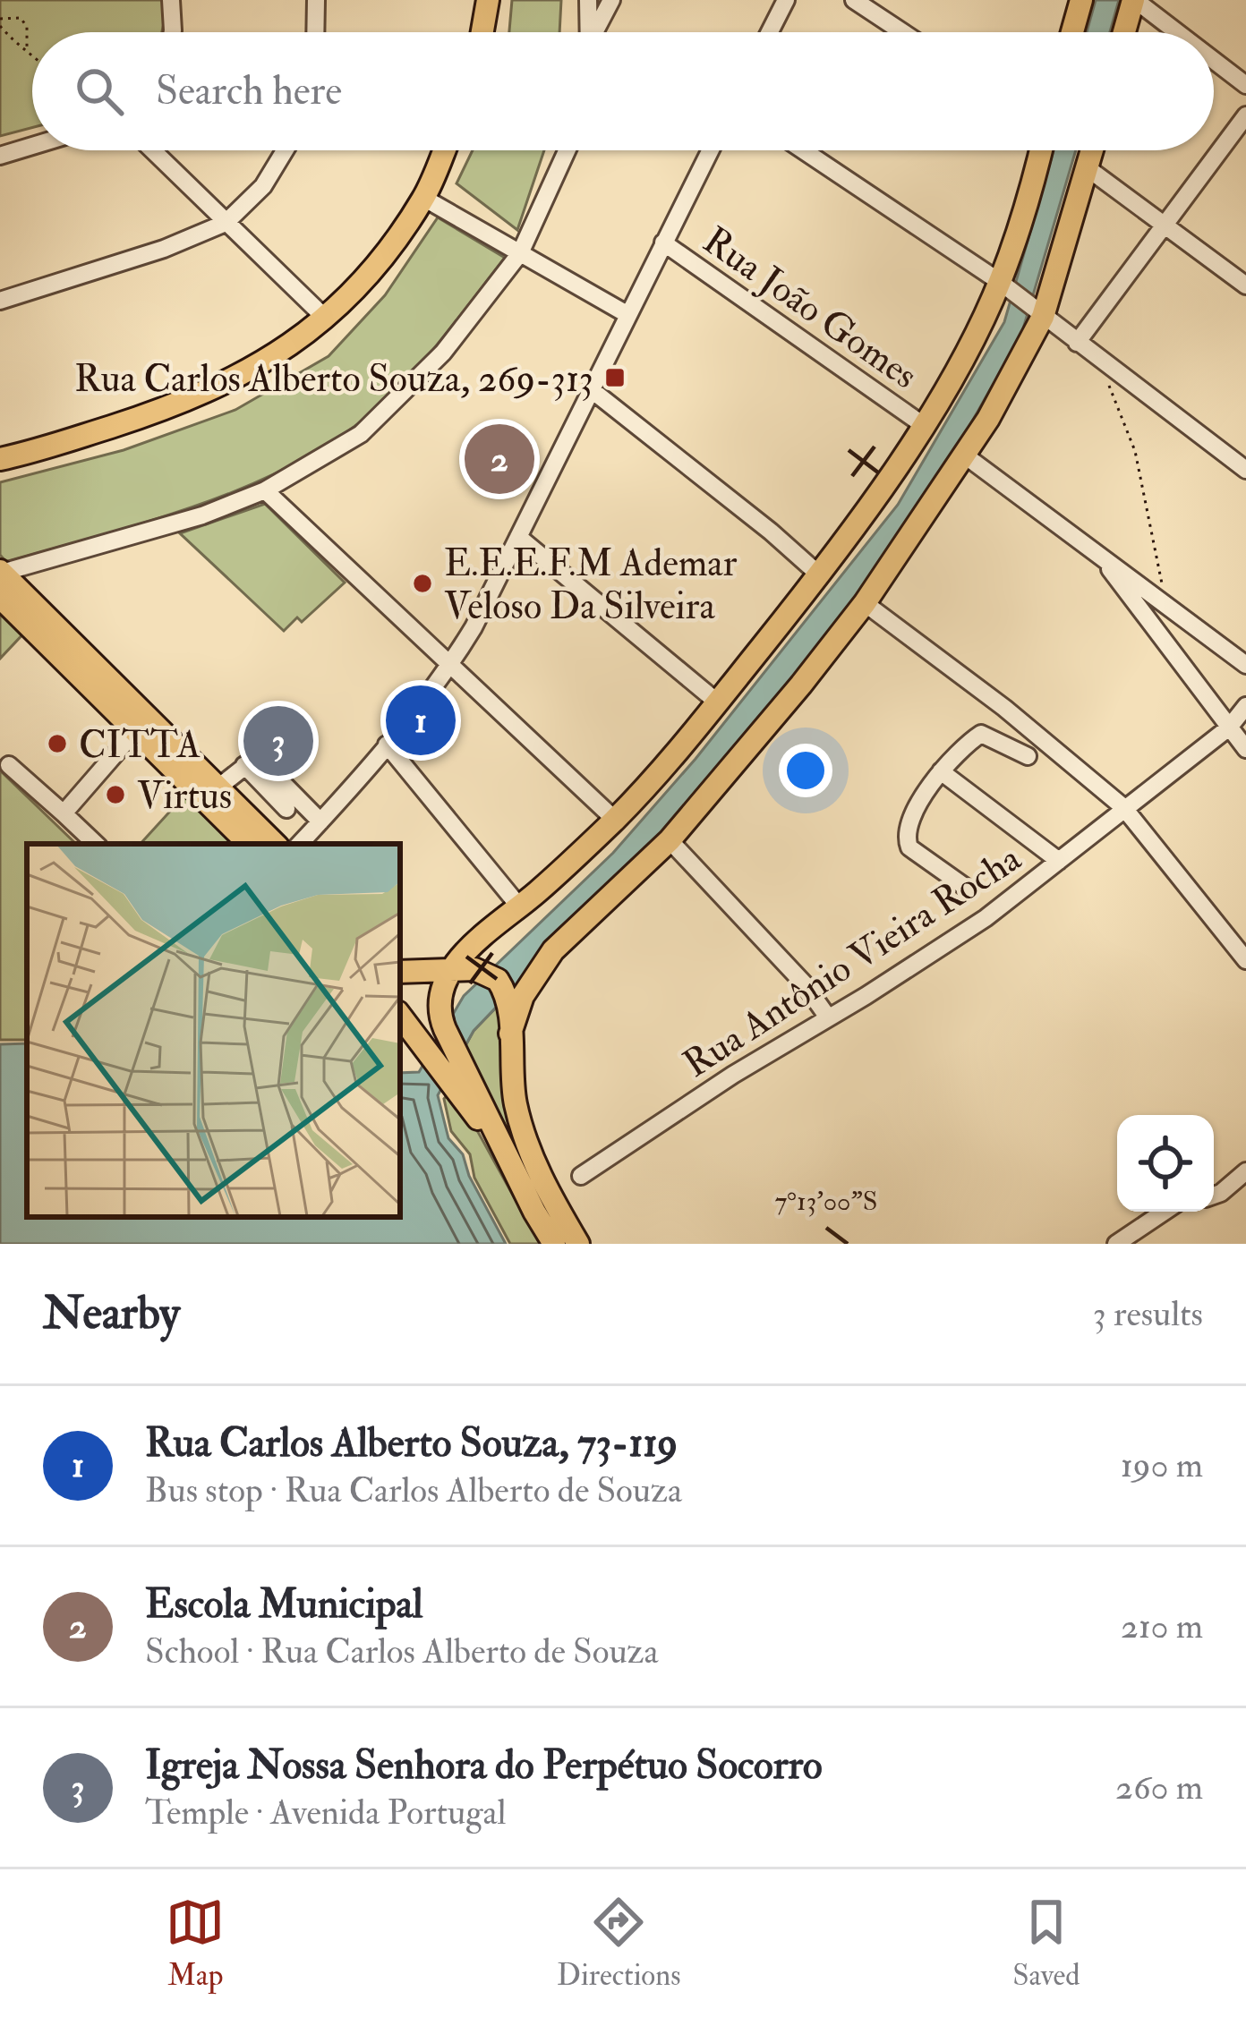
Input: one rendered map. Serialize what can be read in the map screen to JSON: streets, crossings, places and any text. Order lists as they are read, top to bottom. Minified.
{"streets":{"street":["Rua João Gomes","Rua Antônio Vieira Rocha"]},"places":{"transit":["Rua Carlos Alberto Souza, 269-313"],"other":["E.E.E.F.M Ademar Veloso Da Silveira","CITTA","Virtus"]},"page":{"search":"Search here","pins":["2","1","3"],"heading":["Nearby","3 results"],"list":[{"mark":"1","name":"Rua Carlos Alberto Souza, 73-119","note":"Bus stop · Rua Carlos Alberto de Souza","value":"190 m"},{"mark":"2","name":"Escola Municipal","note":"School · Rua Carlos Alberto de Souza","value":"210 m"},{"mark":"3","name":"Igreja Nossa Senhora do Perpétuo Socorro","note":"Temple · Avenida Portugal","value":"260 m"}],"nav":["Map","Directions","Saved"]},"coordinates":["7°13'00\"S"]}
